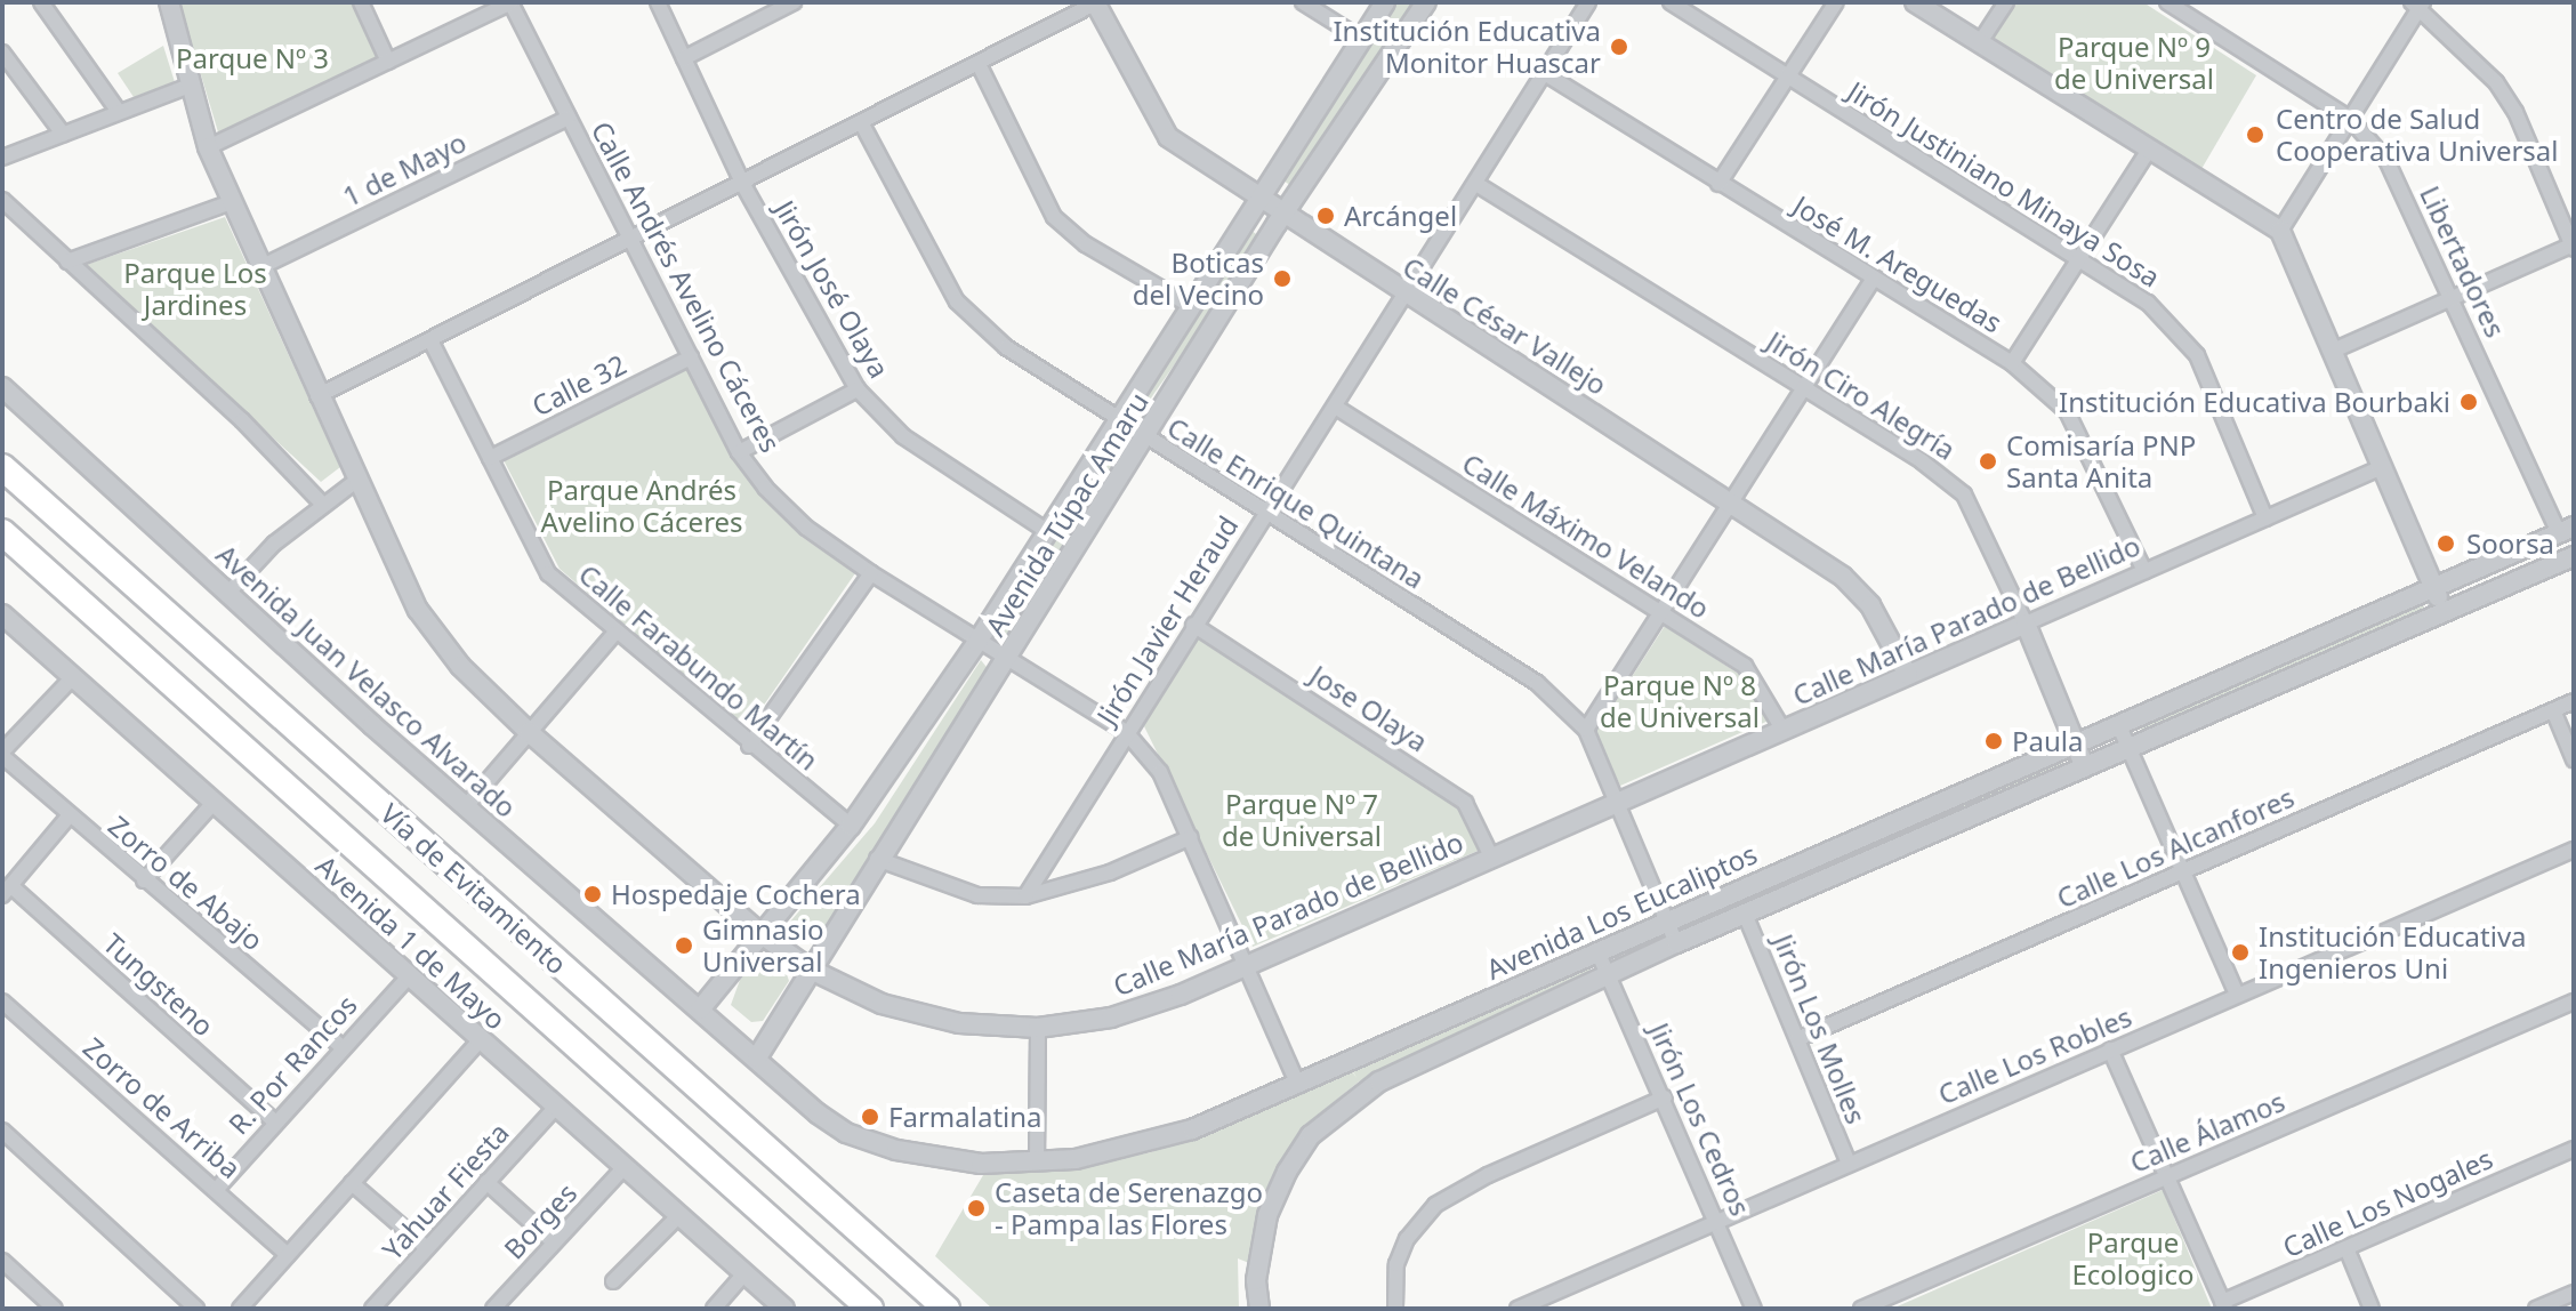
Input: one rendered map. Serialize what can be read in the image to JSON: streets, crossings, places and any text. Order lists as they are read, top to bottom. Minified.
{"streets":{"highway":["Vía de Evitamiento"],"street":["1 de Mayo","Jirón Justiniano Minaya Sosa","Libertadores","José M. Areguedas","Calle Andrés Avelino Cáceres","Jirón José Olaya","Calle César Vallejo","Calle 32","Jirón Ciro Alegría","Calle Enrique Quintana","Avenida Túpac Amaru","Calle Máximo Velando","Jirón Javier Heraud","Calle María Parado de Bellido","Calle Farabundo Martín","Avenida Juan Velasco Alvarado","Jose Olaya","Calle Los Alcanfores","Zorro de Abajo","Avenida Los Eucaliptos","Avenida 1 de Mayo","Tungsteno","Jirón Los Molles","Calle Los Robles","R. Por Rancos","Zorro de Arriba","Jirón Los Cedros","Calle Álamos","Yahuar Fiesta","Calle Los Nogales","Borges"]},"crossings":[["1 de Mayo","Calle Andrés Avelino Cáceres"],["1 de Mayo","Calle María Parado de Bellido"],["Jirón Justiniano Minaya Sosa","Calle María Parado de Bellido"],["Libertadores","Avenida Los Eucaliptos"],["José M. Areguedas","Jirón Javier Heraud"],["José M. Areguedas","Calle María Parado de Bellido"],["Calle Andrés Avelino Cáceres","Calle 32"],["Calle Andrés Avelino Cáceres","Avenida Túpac Amaru"],["Calle Andrés Avelino Cáceres","Jirón Javier Heraud"],["Calle Andrés Avelino Cáceres","Calle María Parado de Bellido"],["Calle Andrés Avelino Cáceres","Avenida Los Eucaliptos"],["Jirón José Olaya","Avenida Túpac Amaru"],["Calle César Vallejo","Avenida Túpac Amaru"],["Calle César Vallejo","Jirón Javier Heraud"],["Calle César Vallejo","Calle María Parado de Bellido"],["Calle 32","Calle Farabundo Martín"],["Jirón Ciro Alegría","Jirón Javier Heraud"],["Jirón Ciro Alegría","Calle María Parado de Bellido"],["Jirón Ciro Alegría","Avenida Los Eucaliptos"],["Calle Enrique Quintana","Avenida Túpac Amaru"],["Calle Enrique Quintana","Jirón Javier Heraud"],["Calle Enrique Quintana","Calle María Parado de Bellido"],["Calle Enrique Quintana","Avenida Los Eucaliptos"],["Avenida Túpac Amaru","Calle María Parado de Bellido"],["Avenida Túpac Amaru","Calle Farabundo Martín"],["Avenida Túpac Amaru","Avenida Juan Velasco Alvarado"],["Avenida Túpac Amaru","Avenida Los Eucaliptos"],["Calle Máximo Velando","Jirón Javier Heraud"],["Calle Máximo Velando","Calle María Parado de Bellido"],["Jirón Javier Heraud","Jose Olaya"],["Calle María Parado de Bellido","Jose Olaya"],["Avenida Juan Velasco Alvarado","Avenida Los Eucaliptos"],["Calle Los Alcanfores","Jirón Los Molles"],["Zorro de Abajo","R. Por Rancos"],["Avenida Los Eucaliptos","Jirón Los Molles"],["Avenida Los Eucaliptos","Jirón Los Cedros"],["Avenida 1 de Mayo","R. Por Rancos"],["Avenida 1 de Mayo","Yahuar Fiesta"],["Avenida 1 de Mayo","Borges"],["Tungsteno","R. Por Rancos"],["Jirón Los Molles","Calle Los Robles"],["Calle Los Robles","Jirón Los Cedros"],["R. Por Rancos","Zorro de Arriba"]],"parks":["Parque Nº 9 de Universal","Parque Nº 3","Parque Los Jardines","Parque Andrés Avelino Cáceres","Parque Nº 8 de Universal","Parque Nº 7 de Universal","Parque Ecologico"],"places":["Institución Educativa Monitor Huascar","Centro de Salud Cooperativa Universal","Arcángel","Boticas del Vecino","Institución Educativa Bourbaki","Comisaría PNP Santa Anita","Soorsa","Paula","Hospedaje Cochera","Gimnasio Universal","Institución Educativa Ingenieros Uni","Farmalatina","Caseta de Serenazgo - Pampa las Flores"]}
